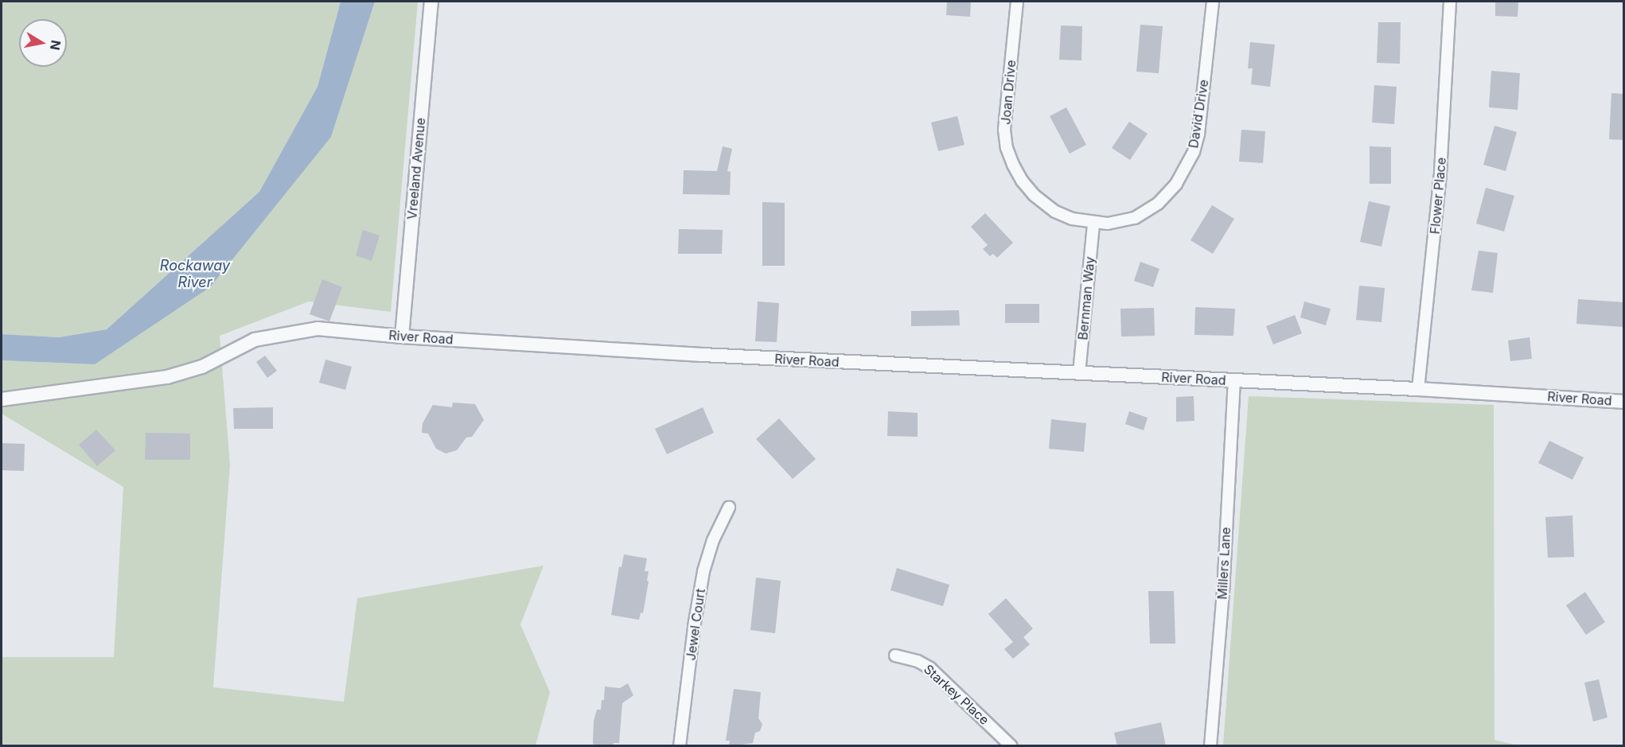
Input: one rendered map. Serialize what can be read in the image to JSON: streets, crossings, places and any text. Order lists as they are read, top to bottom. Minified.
{"streets":{"street":["Joan Drive","David Drive","Vreeland Avenue","Flower Place","Bernman Way","River Road","Millers Lane","Jewel Court","Starkey Place"]},"crossings":[["Joan Drive","David Drive"],["Joan Drive","Bernman Way"],["David Drive","Bernman Way"],["Vreeland Avenue","River Road"],["Flower Place","River Road"],["Bernman Way","River Road"],["River Road","Millers Lane"]],"water":["Rockaway River"],"north":"right"}
